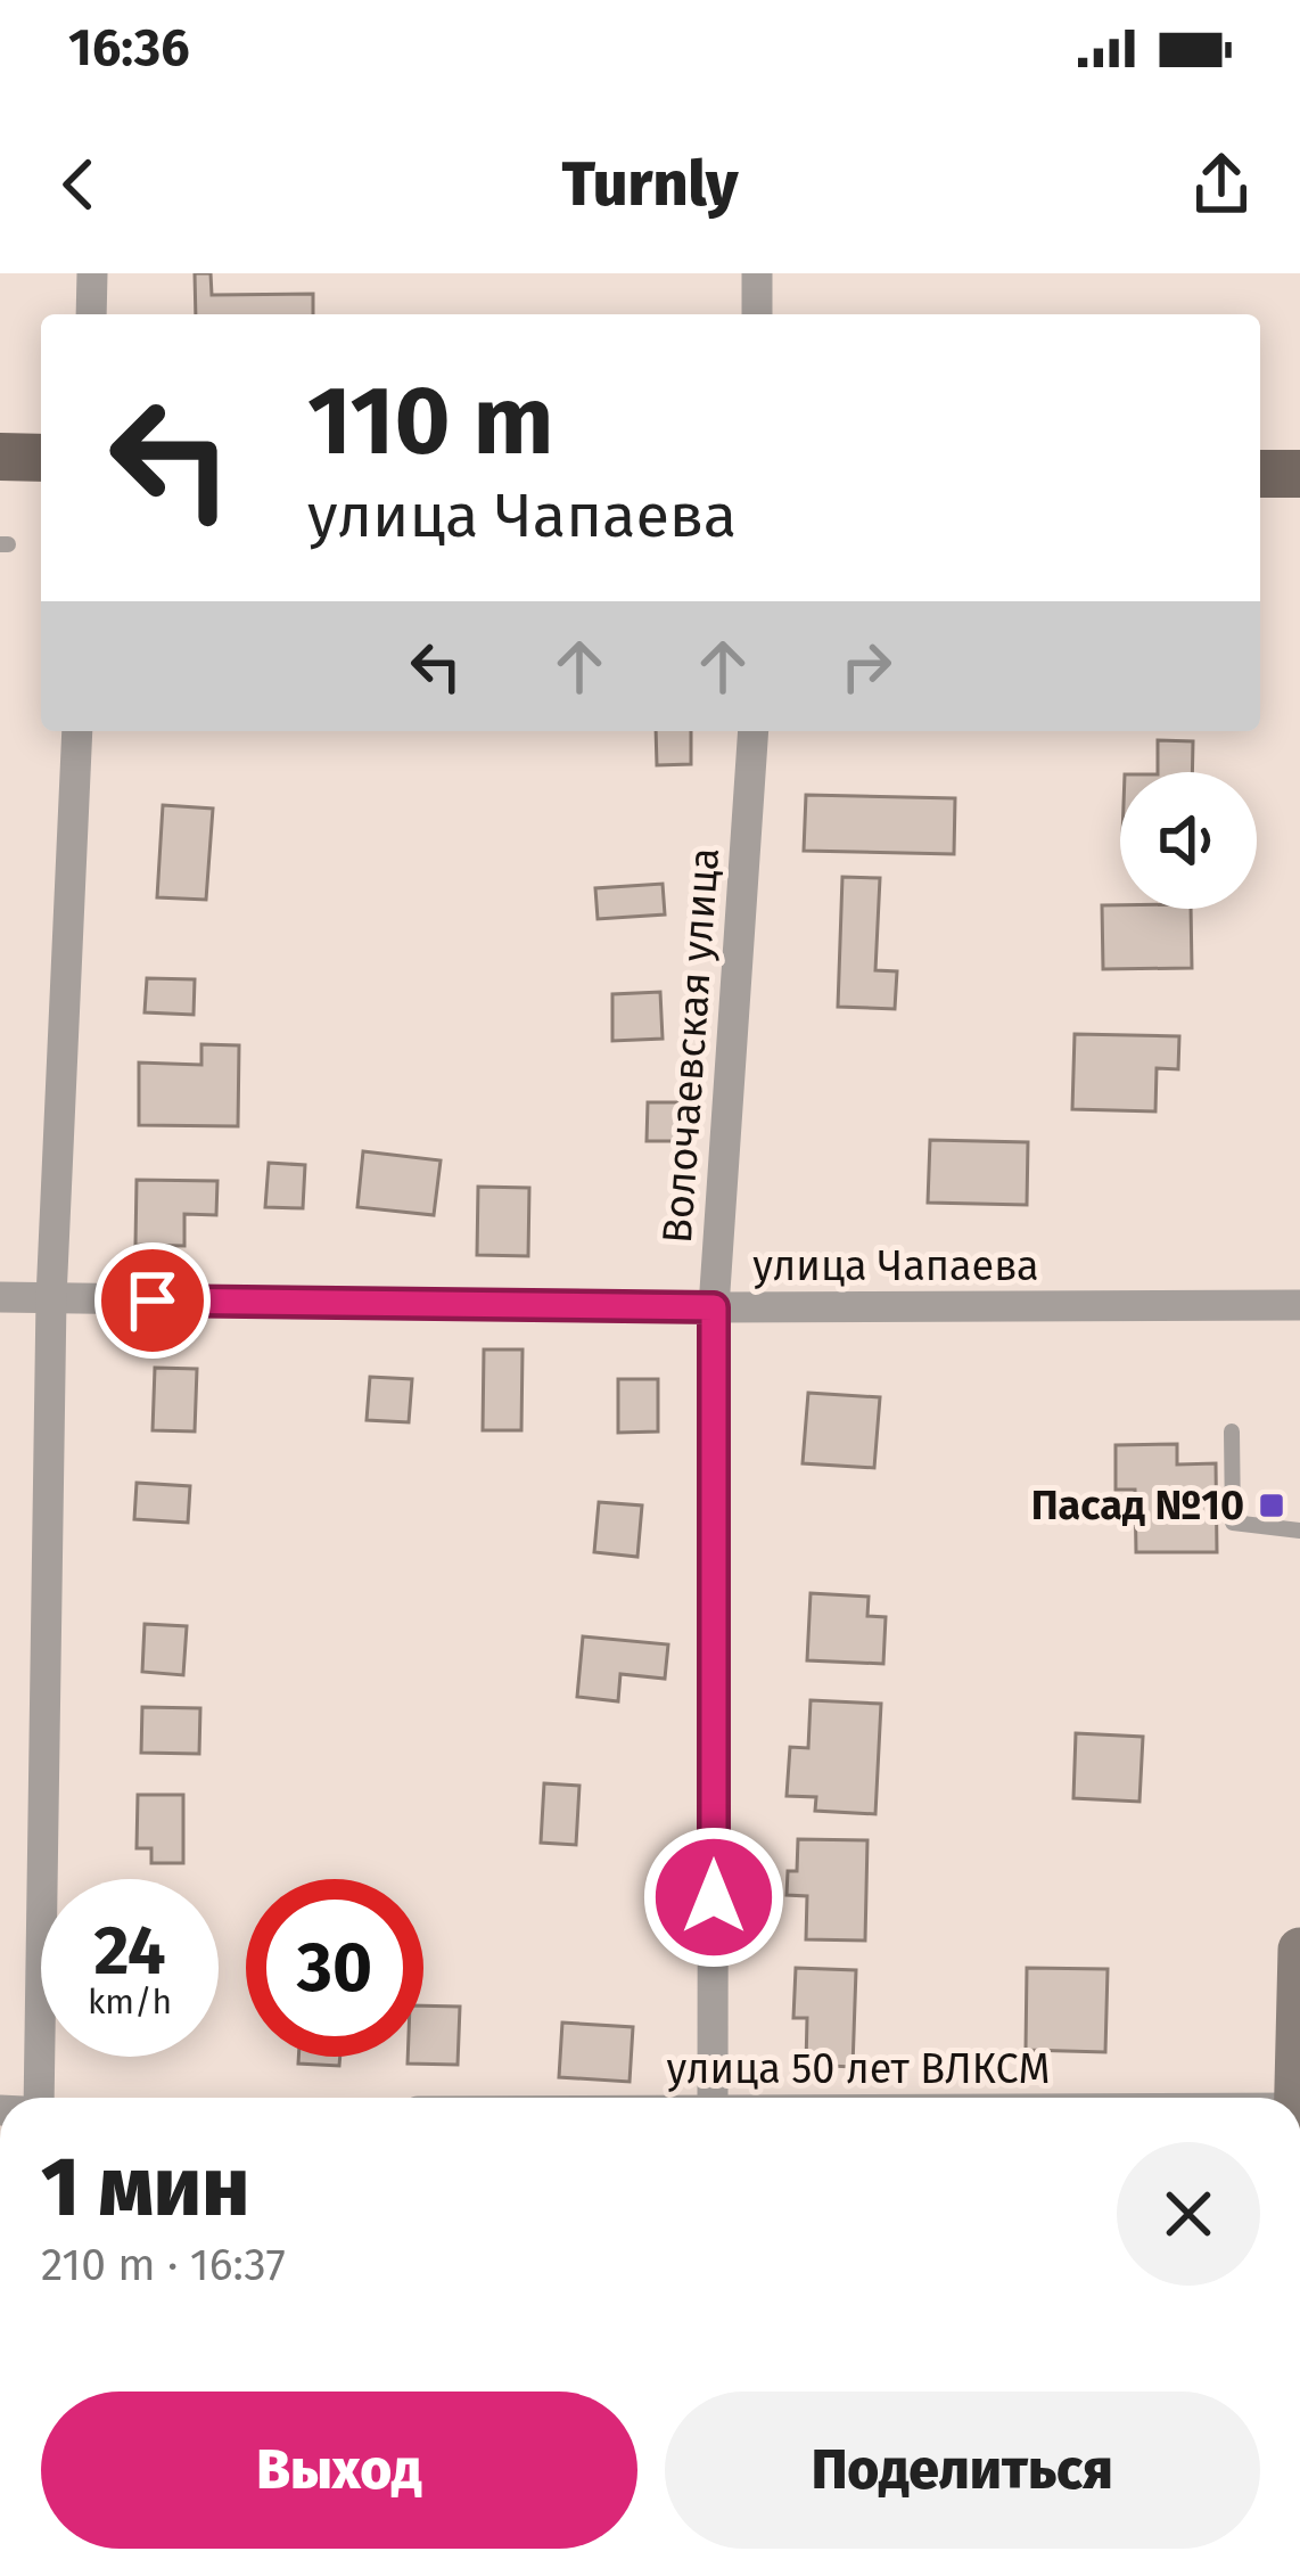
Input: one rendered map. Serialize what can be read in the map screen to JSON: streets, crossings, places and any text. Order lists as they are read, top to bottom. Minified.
{"streets":{"street":["Волочаевская улица","улица Чапаева"]},"crossings":[["Волочаевская улица","улица Чапаева"]],"places":{"transit":["Пасад №10"]},"page":{"status":"16:36","header":"Turnly","turn":["110 m","улица Чапаева"],"speed":"24 km/h","limit":"30","heading":["1 мин","210 m · 16:37"],"buttons":["Выход","Поделиться"]}}
